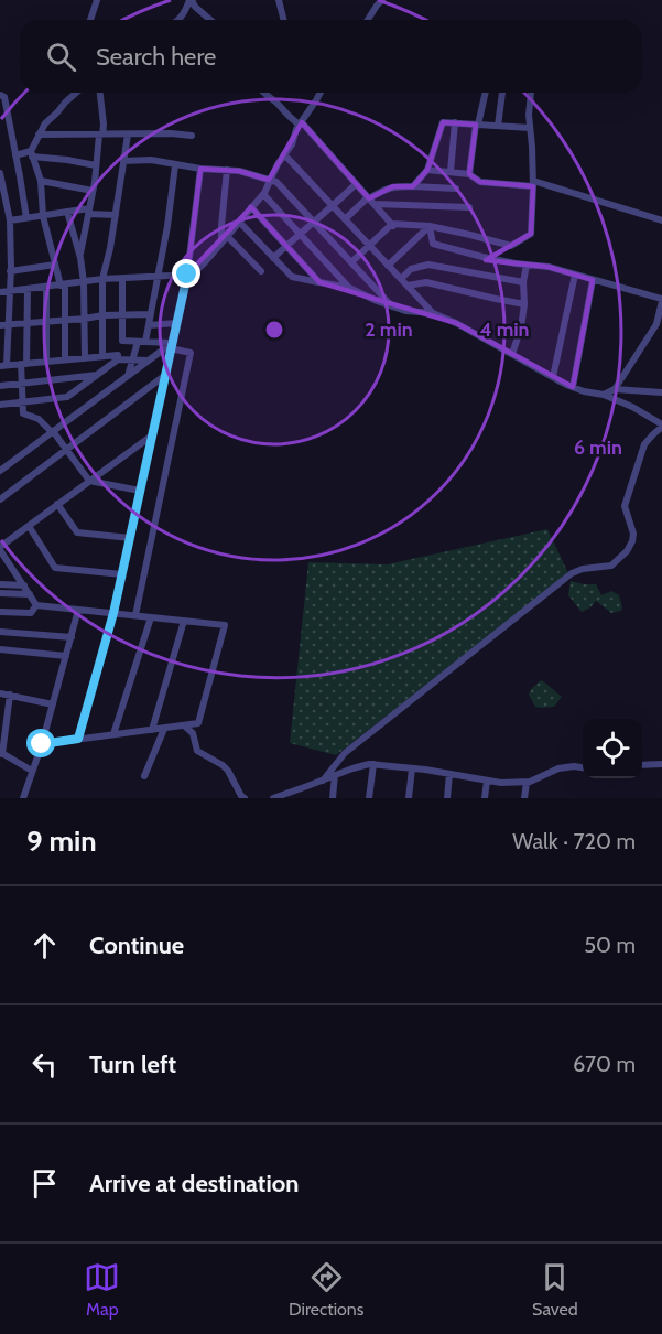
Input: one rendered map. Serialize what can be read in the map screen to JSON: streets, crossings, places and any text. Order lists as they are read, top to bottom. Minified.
{"page":{"search":"Search here","heading":["9 min","Walk · 720 m"],"list":[["Continue","50 m"],["Turn left","670 m"],"Arrive at destination"],"nav":["Map","Directions","Saved"]},"rings":["2 min","4 min","6 min"]}
